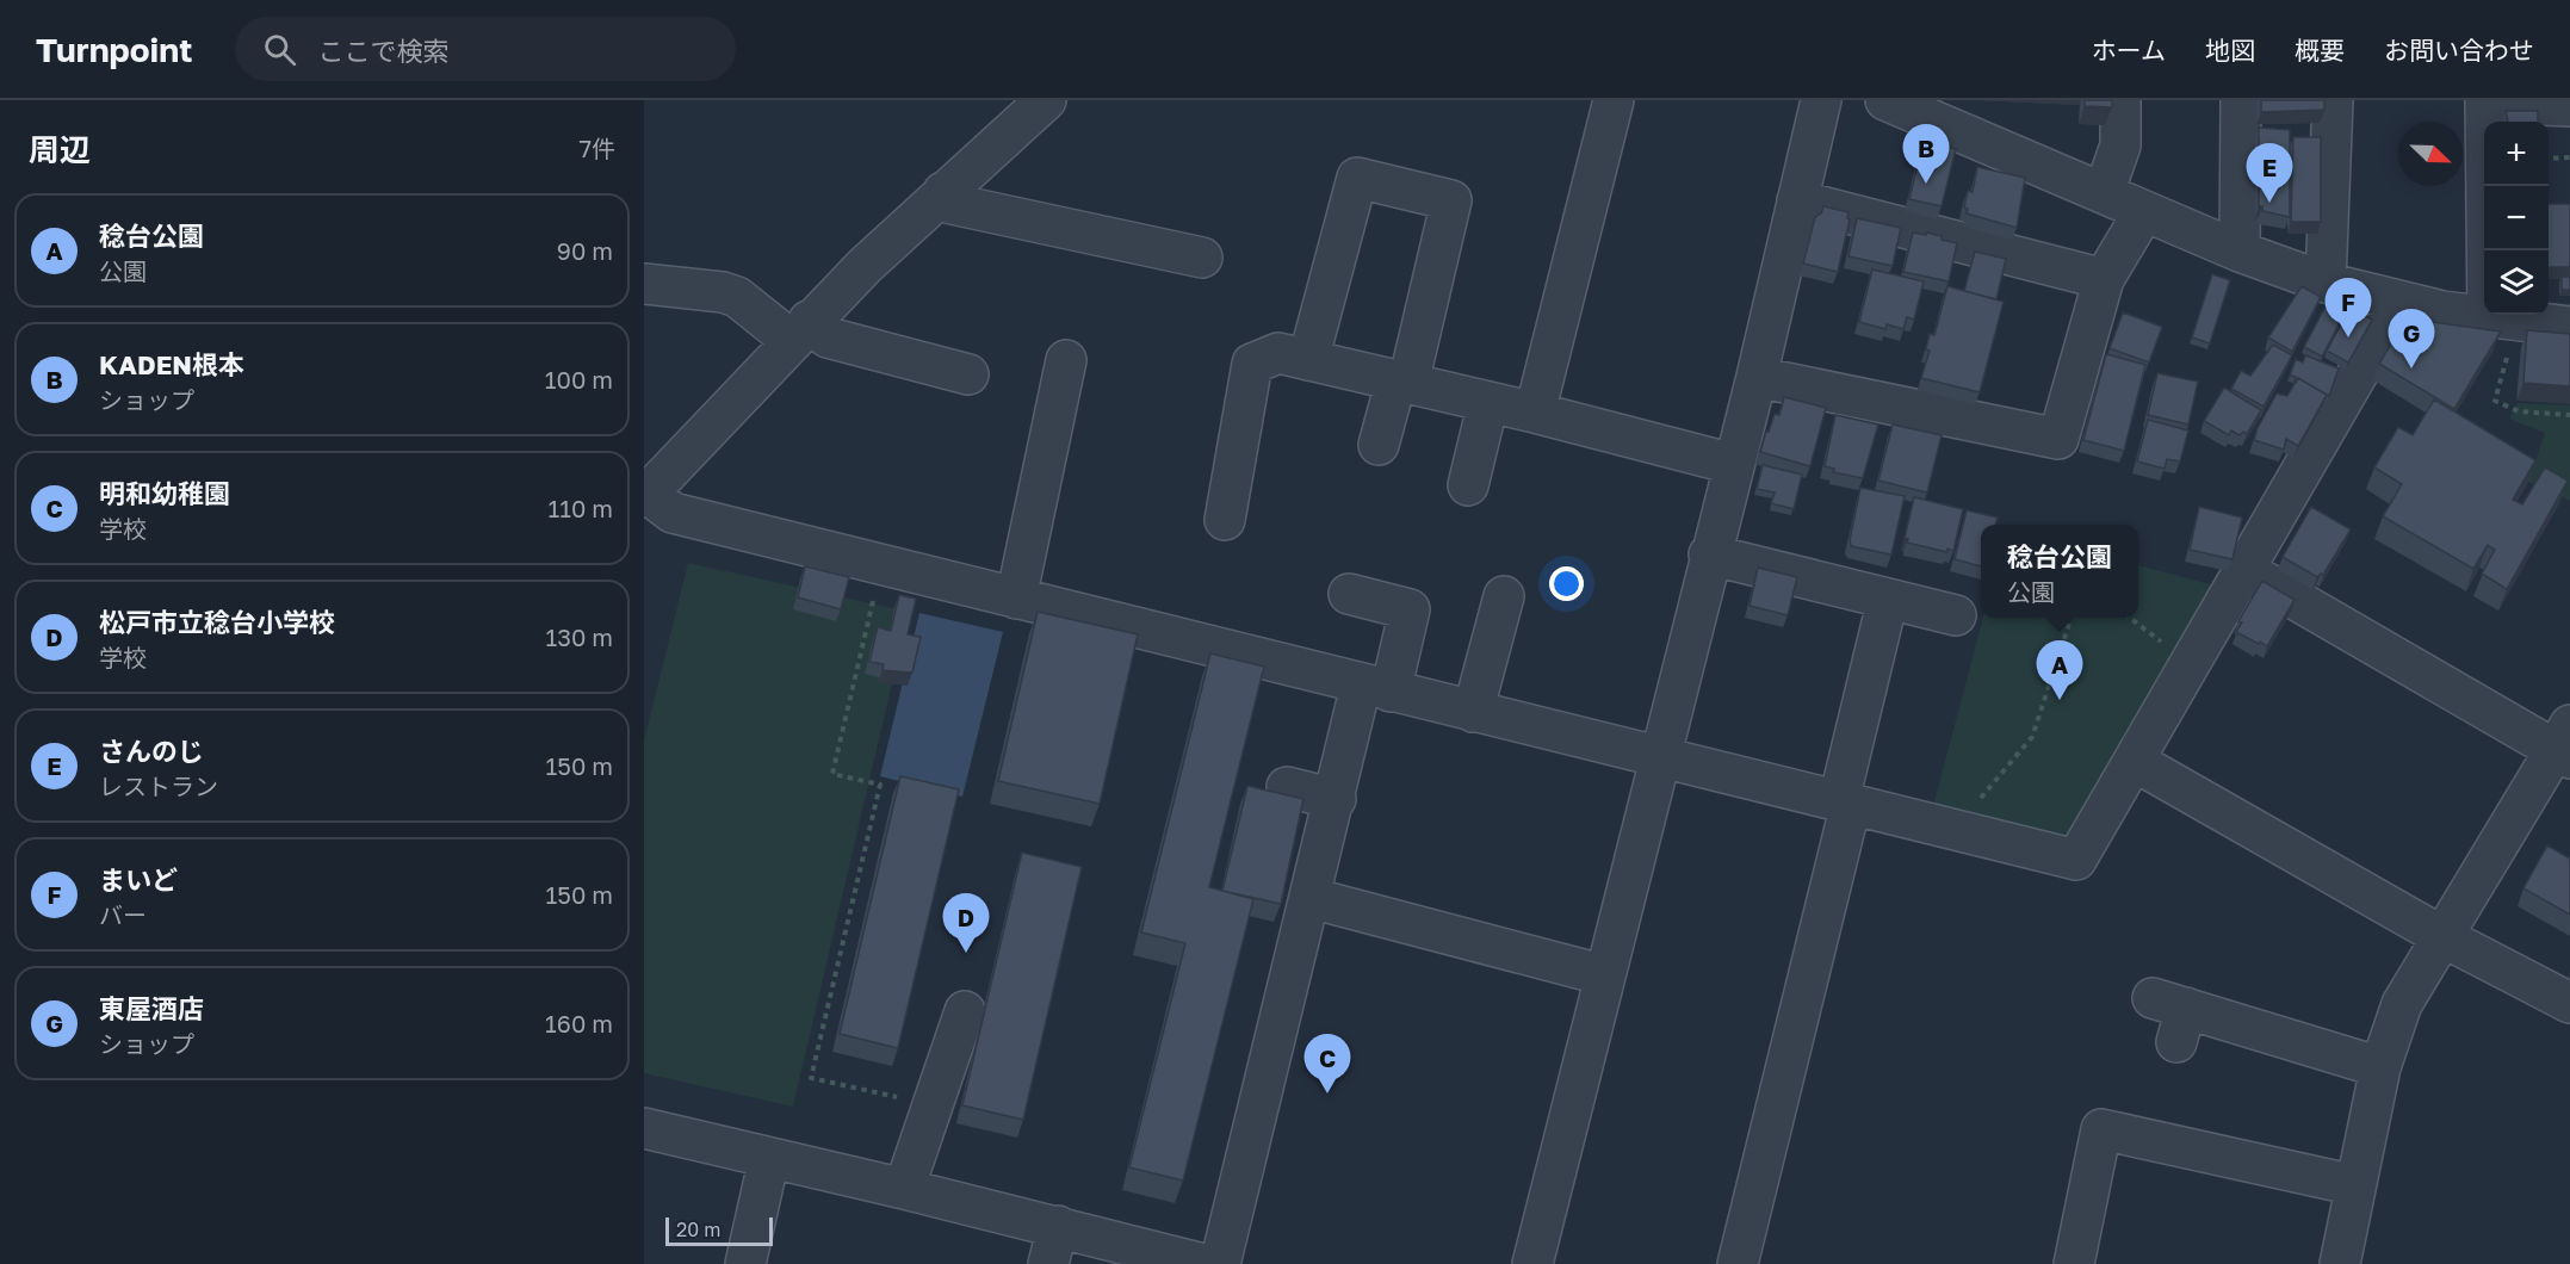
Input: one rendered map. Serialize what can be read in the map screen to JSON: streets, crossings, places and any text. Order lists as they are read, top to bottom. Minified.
{"scale_bar":"20 m","north":"bottom right","page":{"header":"Turnpoint","search":"ここで検索","nav":["ホーム","地図","概要","お問い合わせ"],"heading":["周辺","7件"],"map_buttons":["+","−"],"pins":["B","E","F","G","A","D","C"],"list":[{"mark":"A","name":"稔台公園","note":"公園","value":"90 m"},{"mark":"B","name":"KADEN根本","note":"ショップ","value":"100 m"},{"mark":"C","name":"明和幼稚園","note":"学校","value":"110 m"},{"mark":"D","name":"松戸市立稔台小学校","note":"学校","value":"130 m"},{"mark":"E","name":"さんのじ","note":"レストラン","value":"150 m"},{"mark":"F","name":"まいど","note":"バー","value":"150 m"},{"mark":"G","name":"東屋酒店","note":"ショップ","value":"160 m"}],"popup":["稔台公園","公園"],"scale":"20 m"}}
